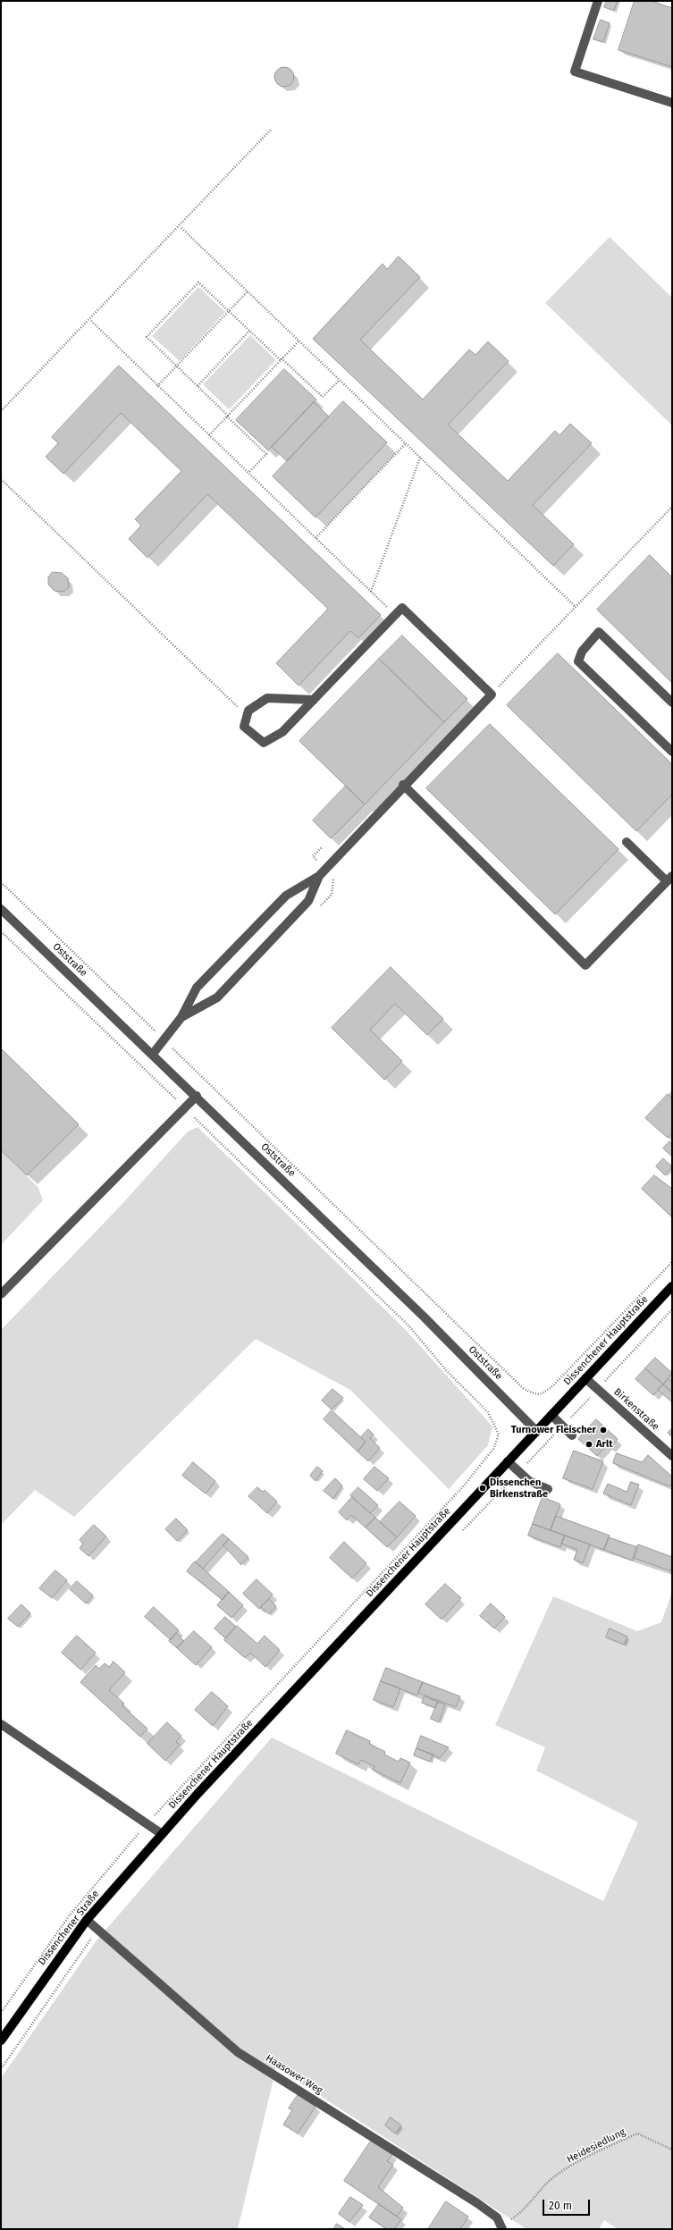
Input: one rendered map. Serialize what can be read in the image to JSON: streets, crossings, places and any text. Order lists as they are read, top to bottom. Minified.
{"streets":{"main road":["Dissenchener Hauptstraße","Dissenchener Straße"],"street":["Oststraße","Birkenstraße","Haasower Weg"],"path":["Heidesiedlung"]},"crossings":[["Oststraße","Dissenchener Hauptstraße"],["Dissenchener Hauptstraße","Birkenstraße"],["Dissenchener Hauptstraße","Dissenchener Straße"],["Dissenchener Straße","Haasower Weg"],["Haasower Weg","Heidesiedlung"]],"places":["Turnower Fleischer","Arlt","Dissenchen Birkenstraße"],"scale_bar":"20 m"}
